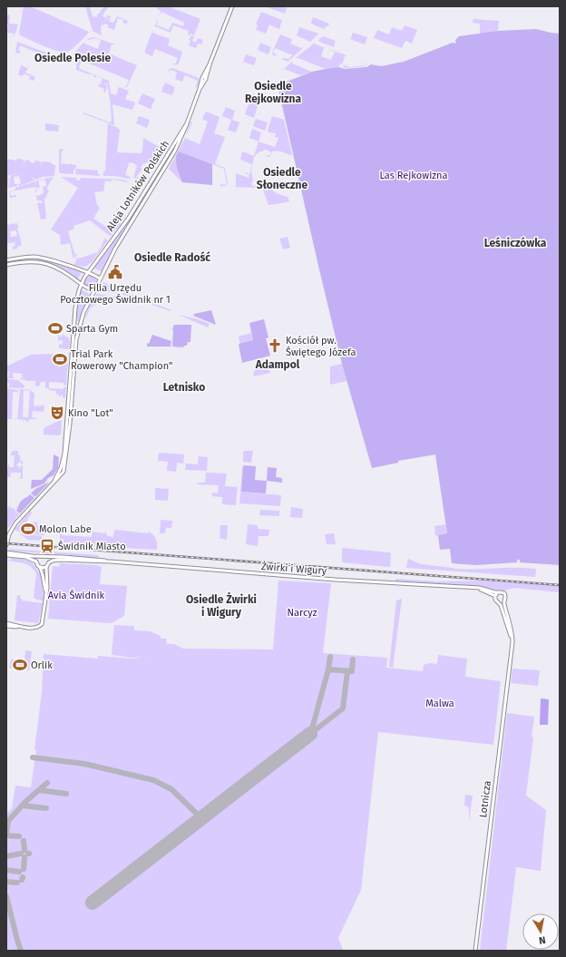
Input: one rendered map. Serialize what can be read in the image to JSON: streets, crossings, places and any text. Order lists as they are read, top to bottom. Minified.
{"streets":{"street":["Aleja Lotników Polskich","Żwirki i Wigury","Lotnicza"]},"crossings":[["Żwirki i Wigury","Lotnicza"]],"districts":["Osiedle Polesie","Osiedle Rejkowizna","Osiedle Słoneczne","Leśniczówka","Osiedle Radość","Adampol","Letnisko","Osiedle Żwirki i Wigury"],"parks":["Las Rejkowizna","Avia Świdnik","Narcyz","Malwa"],"places":{"public building":["Filia Urzędu Pocztowego Świdnik nr 1"],"sports":["Sparta Gym","Trial Park Rowerowy \"Champion\"","Molon Labe","Orlik"],"church":["Kościół pw. Świętego Józefa"],"theatre":["Kino \"Lot\""],"station":["Świdnik Miasto"]},"north":"bottom"}
